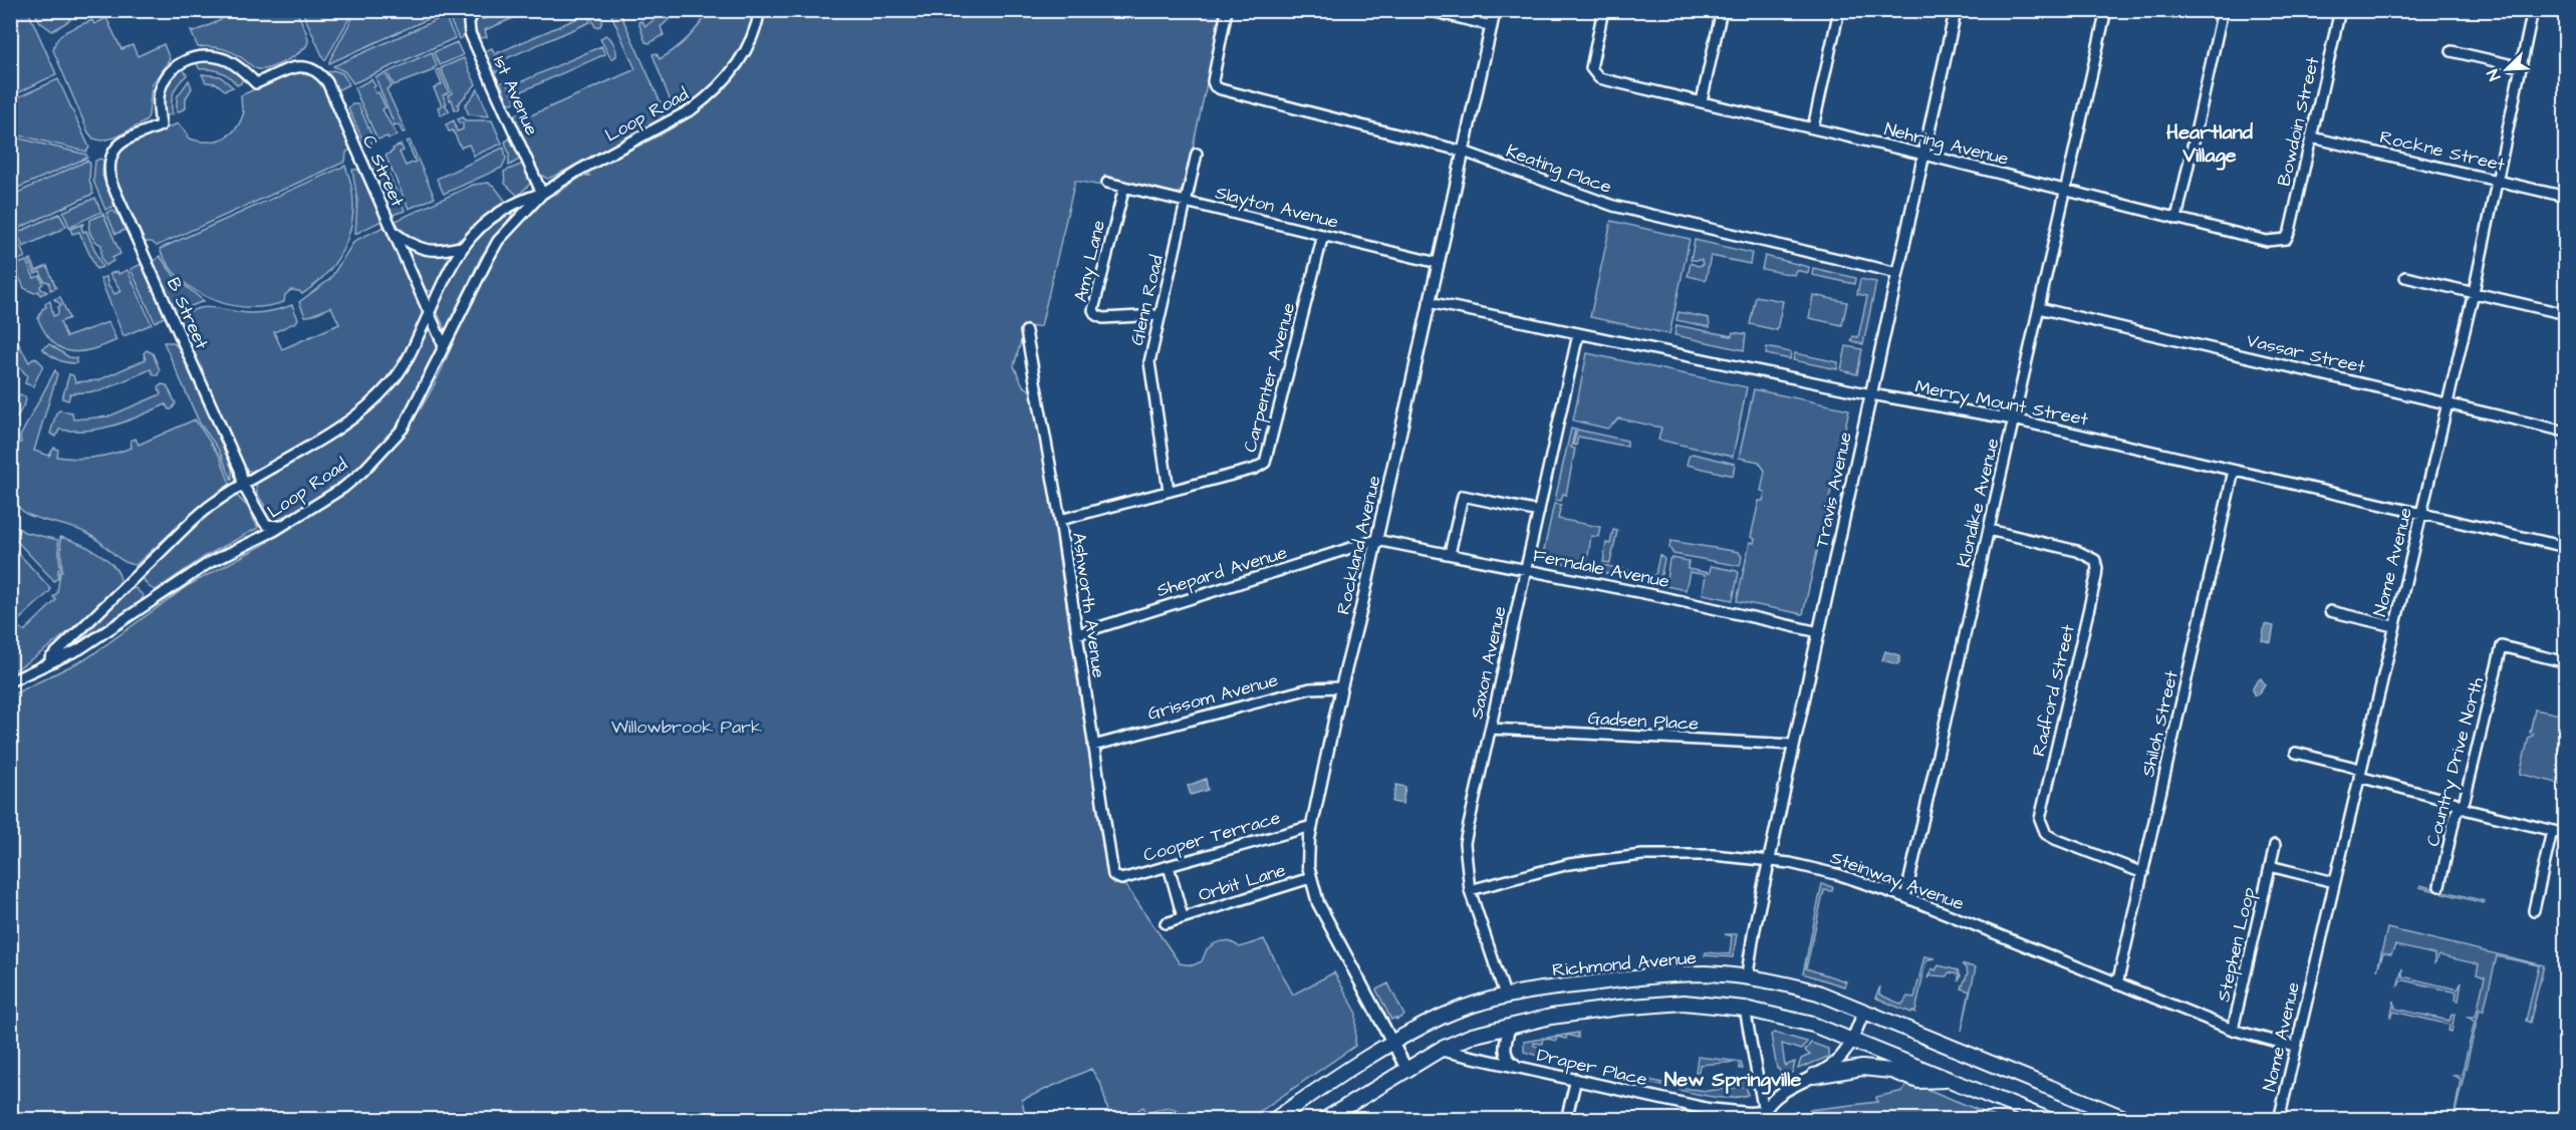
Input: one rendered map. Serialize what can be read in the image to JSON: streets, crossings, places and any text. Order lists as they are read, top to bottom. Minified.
{"streets":{"main road":["Richmond Avenue"],"street":["1st Avenue","Loop Road","Bowdoin Street","Nehring Avenue","Rockne Street","Keating Place","C Street","Slayton Avenue","Amy Lane","Glenn Road","B Street","Vassar Street","Carpenter Avenue","Merry Mount Street","Travis Avenue","Klondike Avenue","Rockland Avenue","Nome Avenue","Ferndale Avenue","Shepard Avenue","Ashworth Avenue","Saxon Avenue","Radford Street","Grissom Avenue","Gadsen Place","Shiloh Street","Country Drive North","Cooper Terrace","Steinway Avenue","Orbit Lane","Stephen Loop","Draper Place"]},"crossings":[["1st Avenue","Loop Road"],["Loop Road","C Street"],["Loop Road","B Street"],["Bowdoin Street","Nehring Avenue"],["Bowdoin Street","Rockne Street"],["Nehring Avenue","Travis Avenue"],["Nehring Avenue","Klondike Avenue"],["Rockne Street","Nome Avenue"],["Keating Place","Travis Avenue"],["Keating Place","Rockland Avenue"],["C Street","B Street"],["Slayton Avenue","Amy Lane"],["Slayton Avenue","Glenn Road"],["Slayton Avenue","Carpenter Avenue"],["Slayton Avenue","Rockland Avenue"],["Amy Lane","Glenn Road"],["Glenn Road","Carpenter Avenue"],["Vassar Street","Klondike Avenue"],["Vassar Street","Nome Avenue"],["Carpenter Avenue","Ashworth Avenue"],["Merry Mount Street","Travis Avenue"],["Merry Mount Street","Klondike Avenue"],["Merry Mount Street","Rockland Avenue"],["Merry Mount Street","Nome Avenue"],["Merry Mount Street","Saxon Avenue"],["Merry Mount Street","Shiloh Street"],["Travis Avenue","Ferndale Avenue"],["Travis Avenue","Gadsen Place"],["Travis Avenue","Steinway Avenue"],["Travis Avenue","Richmond Avenue"],["Klondike Avenue","Radford Street"],["Klondike Avenue","Steinway Avenue"],["Rockland Avenue","Ferndale Avenue"],["Rockland Avenue","Shepard Avenue"],["Rockland Avenue","Grissom Avenue"],["Rockland Avenue","Cooper Terrace"],["Rockland Avenue","Orbit Lane"],["Rockland Avenue","Richmond Avenue"],["Nome Avenue","Steinway Avenue"],["Nome Avenue","Stephen Loop"],["Ferndale Avenue","Shepard Avenue"],["Ferndale Avenue","Saxon Avenue"],["Shepard Avenue","Ashworth Avenue"],["Ashworth Avenue","Grissom Avenue"],["Ashworth Avenue","Cooper Terrace"],["Saxon Avenue","Gadsen Place"],["Saxon Avenue","Steinway Avenue"],["Saxon Avenue","Richmond Avenue"],["Radford Street","Shiloh Street"],["Shiloh Street","Steinway Avenue"],["Cooper Terrace","Orbit Lane"],["Steinway Avenue","Stephen Loop"]],"districts":["Heartland Village","New Springville"],"parks":["Willowbrook Park"],"north":"bottom left"}
